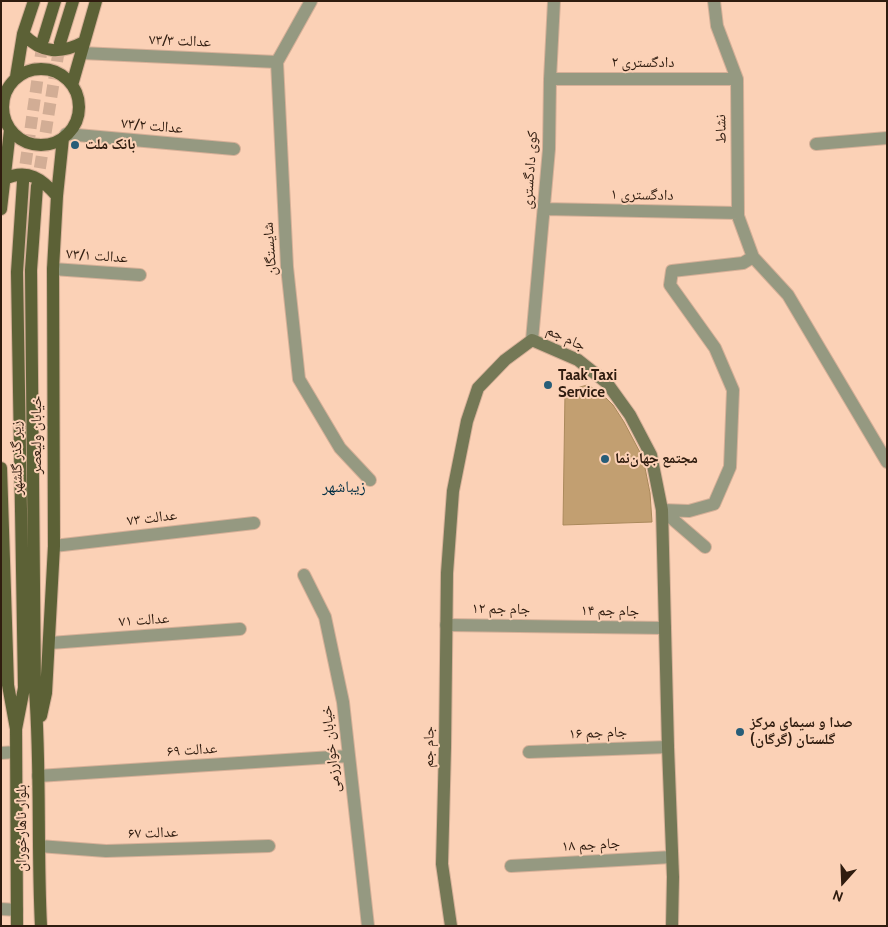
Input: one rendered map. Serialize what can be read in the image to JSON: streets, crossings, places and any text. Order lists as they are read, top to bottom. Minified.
{"streets":{"main road":["خیابان ولیعصر","زیر گذر گلشهر","بلوار ناهارخوران"],"street":["۷۳/۳ عدالت","دادگستری ۲","عدالت ۷۳/۲","نشاط","کوی دادگستری","دادگستری ۱","شایستگان","عدالت ۷۳/۱","جام جم","عدالت ۷۳","۱۲ جام جم","۱۴ جام جم","عدالت ۷۱","۱۶ جام جم","خیابان خوارزمی","عدالت ۶۹","عدالت ۶۷","۱۸ جام جم"]},"crossings":[["۷۳/۳ عدالت","شایستگان"],["دادگستری ۲","نشاط"],["دادگستری ۲","کوی دادگستری"],["عدالت ۷۳/۲","خیابان ولیعصر"],["نشاط","دادگستری ۱"],["کوی دادگستری","دادگستری ۱"],["کوی دادگستری","جام جم"],["عدالت ۷۳/۱","خیابان ولیعصر"],["جام جم","۱۲ جام جم"],["جام جم","۱۴ جام جم"],["جام جم","۱۶ جام جم"],["جام جم","۱۸ جام جم"],["خیابان ولیعصر","زیر گذر گلشهر"],["خیابان ولیعصر","عدالت ۷۳"],["خیابان ولیعصر","عدالت ۷۱"],["خیابان ولیعصر","بلوار ناهارخوران"],["زیر گذر گلشهر","بلوار ناهارخوران"],["۱۲ جام جم","۱۴ جام جم"],["خیابان خوارزمی","عدالت ۶۹"],["عدالت ۶۹","بلوار ناهارخوران"],["بلوار ناهارخوران","عدالت ۶۷"]],"districts":["زیباشهر"],"places":["بانک ملت","Taak Taxi Service","مجتمع جهان‌نما","صدا و سیمای مرکز گلستان (گرگان)"],"north":"bottom"}
